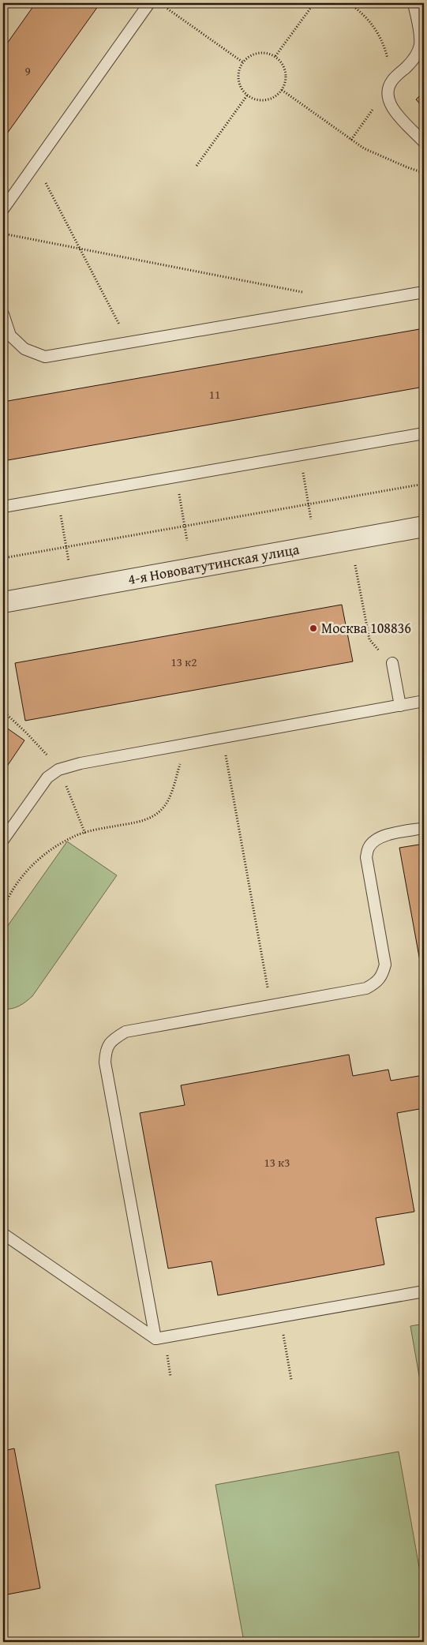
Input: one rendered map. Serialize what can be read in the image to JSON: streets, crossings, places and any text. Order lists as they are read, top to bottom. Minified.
{"streets":{"street":["4-я Нововатутинская улица"]},"places":["Москва 108836"],"house_numbers":["9","11","13 к2","13 к3"]}
